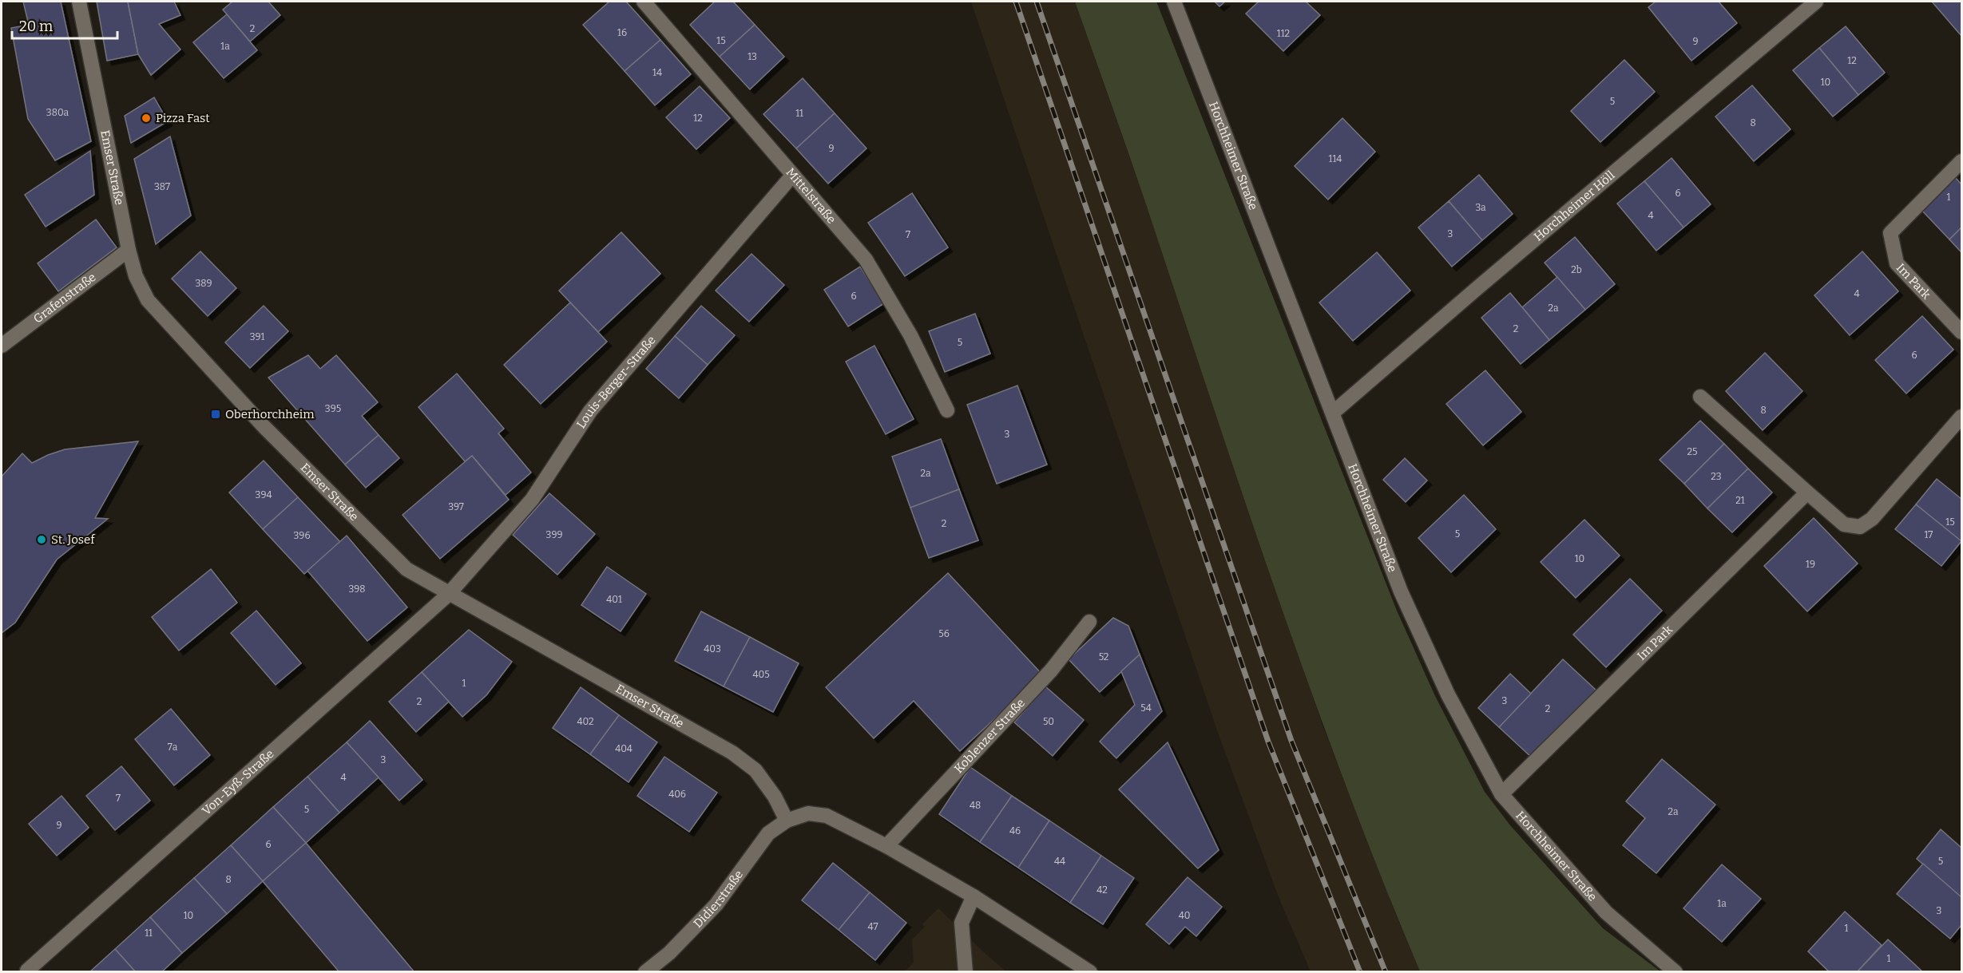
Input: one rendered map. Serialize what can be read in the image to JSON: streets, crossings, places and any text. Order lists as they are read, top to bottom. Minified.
{"streets":{"street":["Horchheimer Straße","Emser Straße","Mittelstraße","Horchheimer Höll","Im Park","Grafenstraße","Louis-Berger-Straße","Koblenzer Straße","Von-Eyß-Straße","Didierstraße"]},"crossings":[["Horchheimer Straße","Horchheimer Höll"],["Horchheimer Straße","Im Park"],["Emser Straße","Grafenstraße"],["Emser Straße","Louis-Berger-Straße"],["Emser Straße","Von-Eyß-Straße"],["Emser Straße","Didierstraße"],["Mittelstraße","Louis-Berger-Straße"],["Louis-Berger-Straße","Von-Eyß-Straße"]],"places":{"other":["Pizza Fast","St. Josef"],"transit":["Oberhorchheim"]},"house_numbers":["2","16","112","15","9","1a","13","12","14","10","5","380a","11","12","8","9","114","387","6","1","3a","4","3","7","2b","389","4","6","2a","2","391","5","6","395","8","3","25","2a","23","394","21","397","15","2","5","399","17","396","10","19","398","401","56","403","52","405","1","3","2","54","2","402","50","7a","404","3","4","406","7","48","5","2a","9","46","6","44","5","8","42","1a","3","10","40","47","1","11","1"],"scale_bar":"20 m"}
